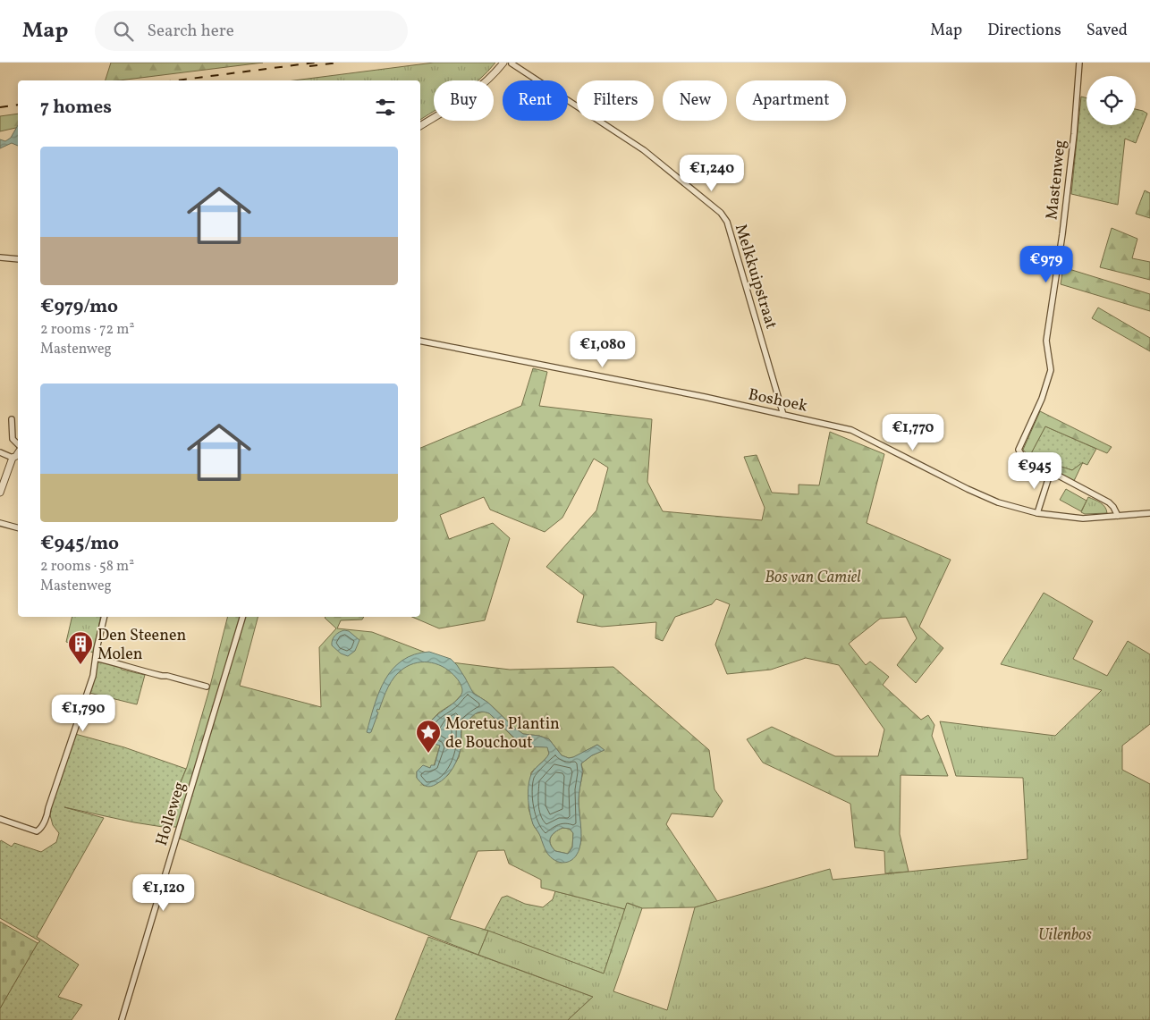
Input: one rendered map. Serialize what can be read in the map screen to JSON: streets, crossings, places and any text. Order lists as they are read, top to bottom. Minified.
{"streets":{"street":["Mastenweg","Melkkuipstraat","Boshoek","Holleweg"]},"crossings":[["Melkkuipstraat","Boshoek"]],"parks":["Bos van Camiel","Uilenbos"],"places":{"building":["Den Steenen Molen"],"place":["Moretus Plantin de Bouchout"]},"page":{"header":"Map","search":"Search here","nav":["Map","Directions","Saved"],"chip":["Buy","Rent","Filters","New","Apartment"],"heading":"7 homes","list":[{"name":"€979/mo","note":"2 rooms · 72 m² · Mastenweg"},{"name":"€945/mo","note":"2 rooms · 58 m² · Mastenweg"}],"price":["€1,240","€979","€1,080","€1,770","€945","€1,790","€1,120"]}}
